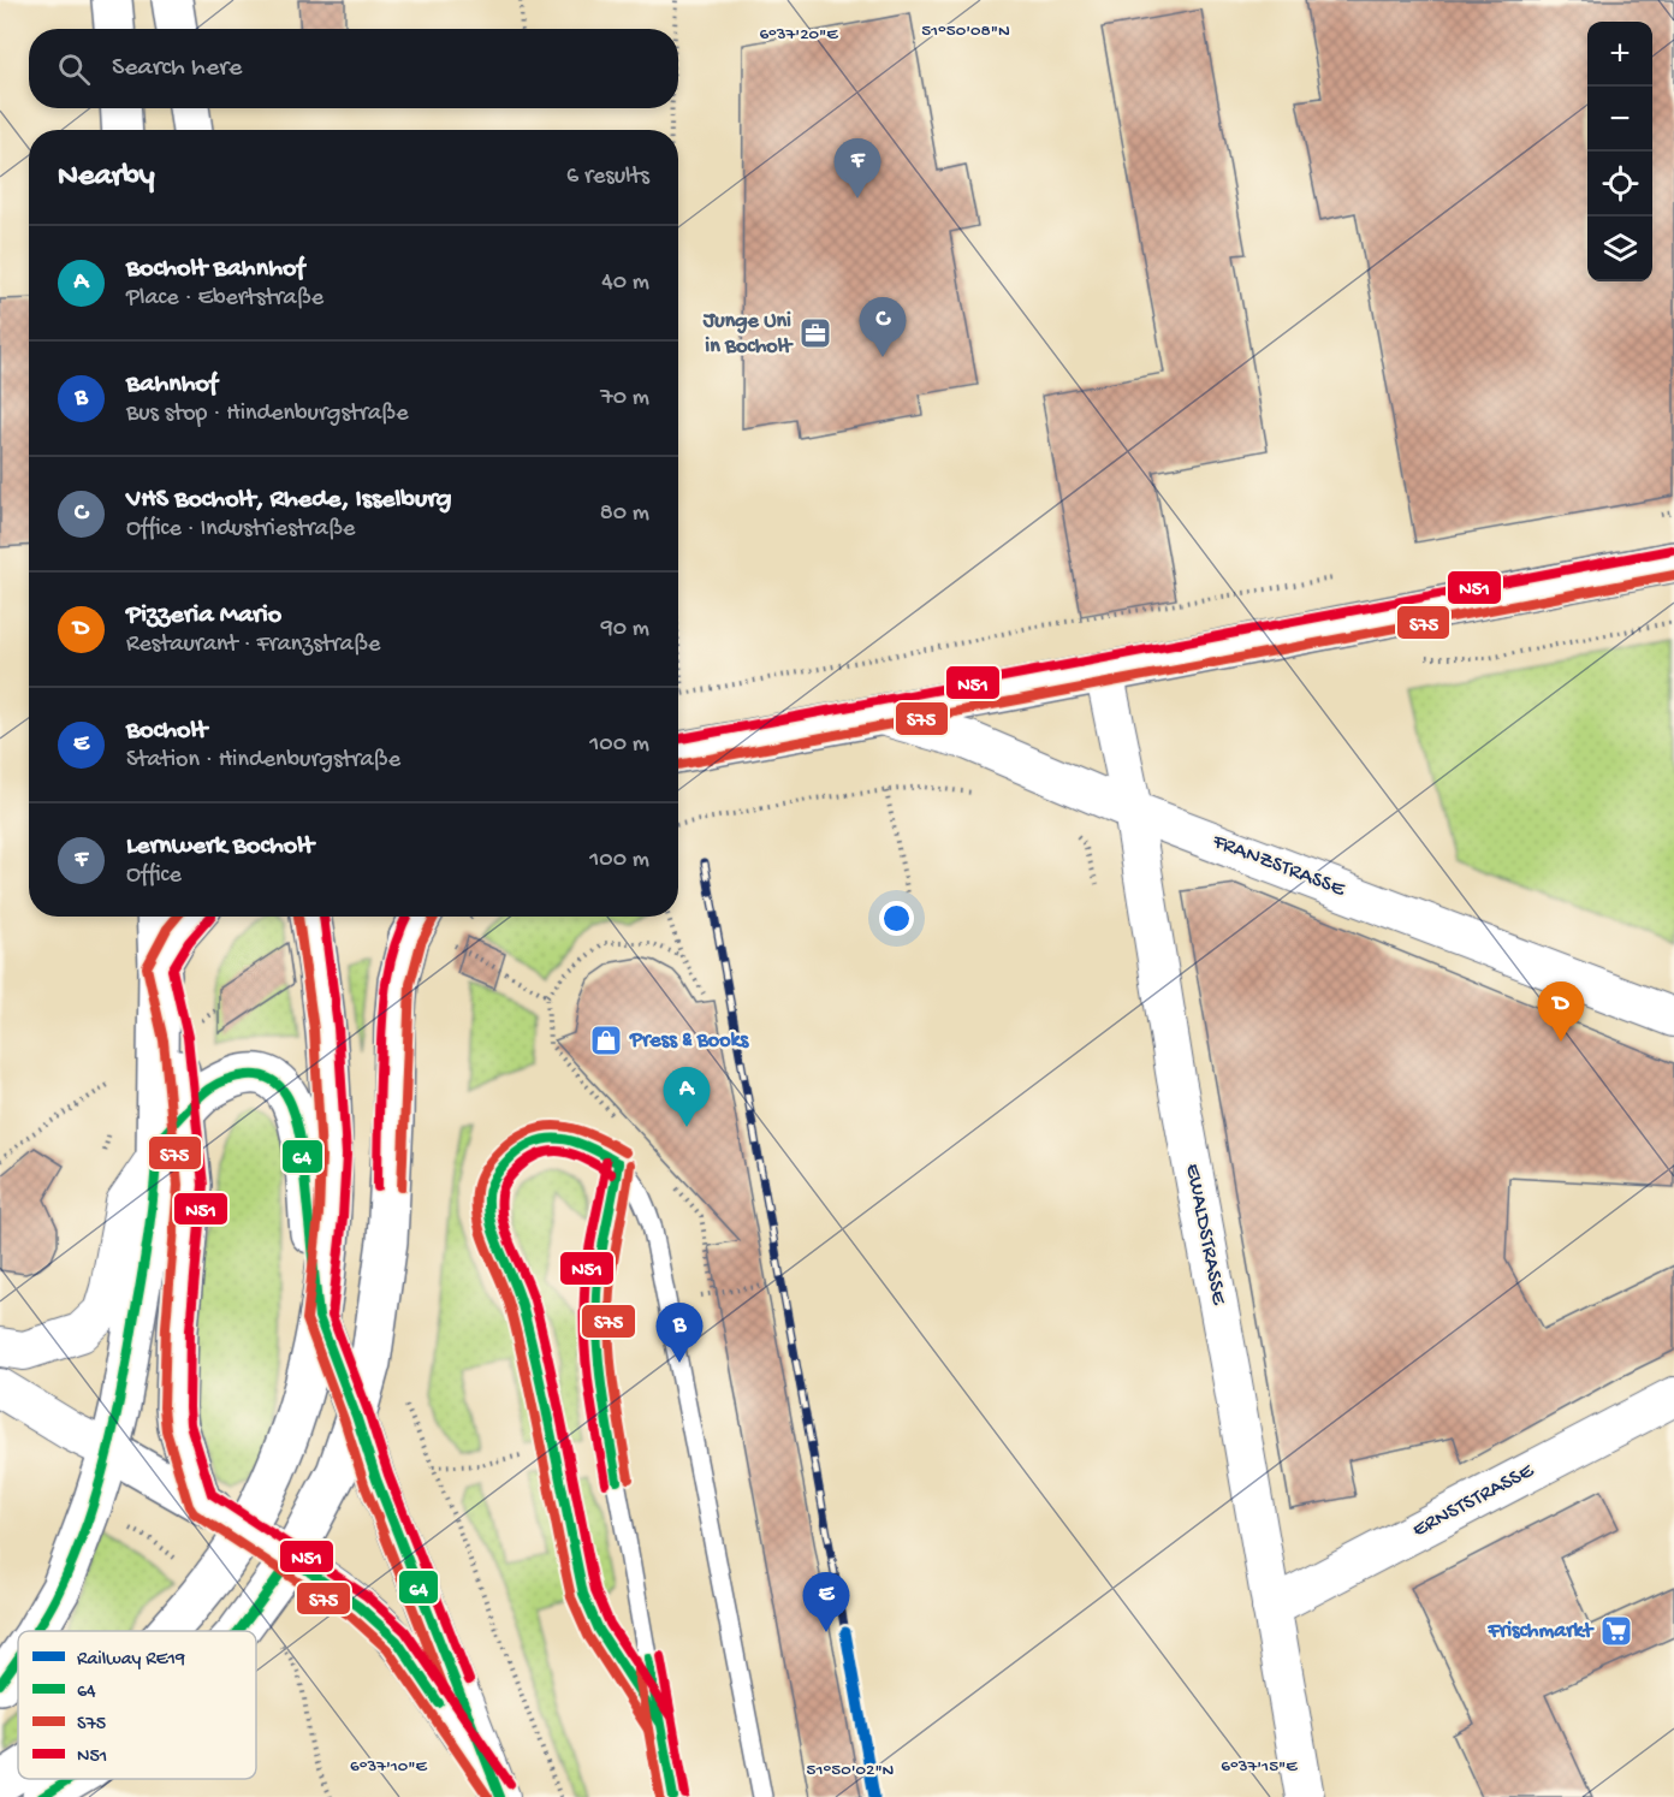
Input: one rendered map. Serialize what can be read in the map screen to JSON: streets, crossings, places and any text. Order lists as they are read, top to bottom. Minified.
{"streets":{"street":["FRANZSTRASSE","EWALDSTRASSE","ERNSTSTRASSE"]},"crossings":[["FRANZSTRASSE","EWALDSTRASSE"],["EWALDSTRASSE","ERNSTSTRASSE"]],"places":{"office":["Junge Uni in Bocholt"],"shop":["Press & Books"],"supermarket":["Frischmarkt"]},"lines":["transit line N51","transit line S75","transit line 64","rail line RE19"],"legend":["Railway RE19","64","S75","N51"],"page":{"map_buttons":["+","−"],"search":"Search here","heading":["Nearby","6 results"],"pins":["F","C","D","A","B","E"],"list":[{"mark":"A","name":"Bocholt Bahnhof","note":"Place · Ebertstraße","value":"40 m"},{"mark":"B","name":"Bahnhof","note":"Bus stop · Hindenburgstraße","value":"70 m"},{"mark":"C","name":"VHS Bocholt, Rhede, Isselburg","note":"Office · Industriestraße","value":"80 m"},{"mark":"D","name":"Pizzeria Mario","note":"Restaurant · Franzstraße","value":"90 m"},{"mark":"E","name":"Bocholt","note":"Station · Hindenburgstraße","value":"100 m"},{"mark":"F","name":"Lernwerk Bocholt","note":"Office","value":"100 m"}]},"coordinates":["51°50'08\"N","6°37'20\"E","6°37'10\"E","6°37'15\"E","51°50'02\"N"]}
